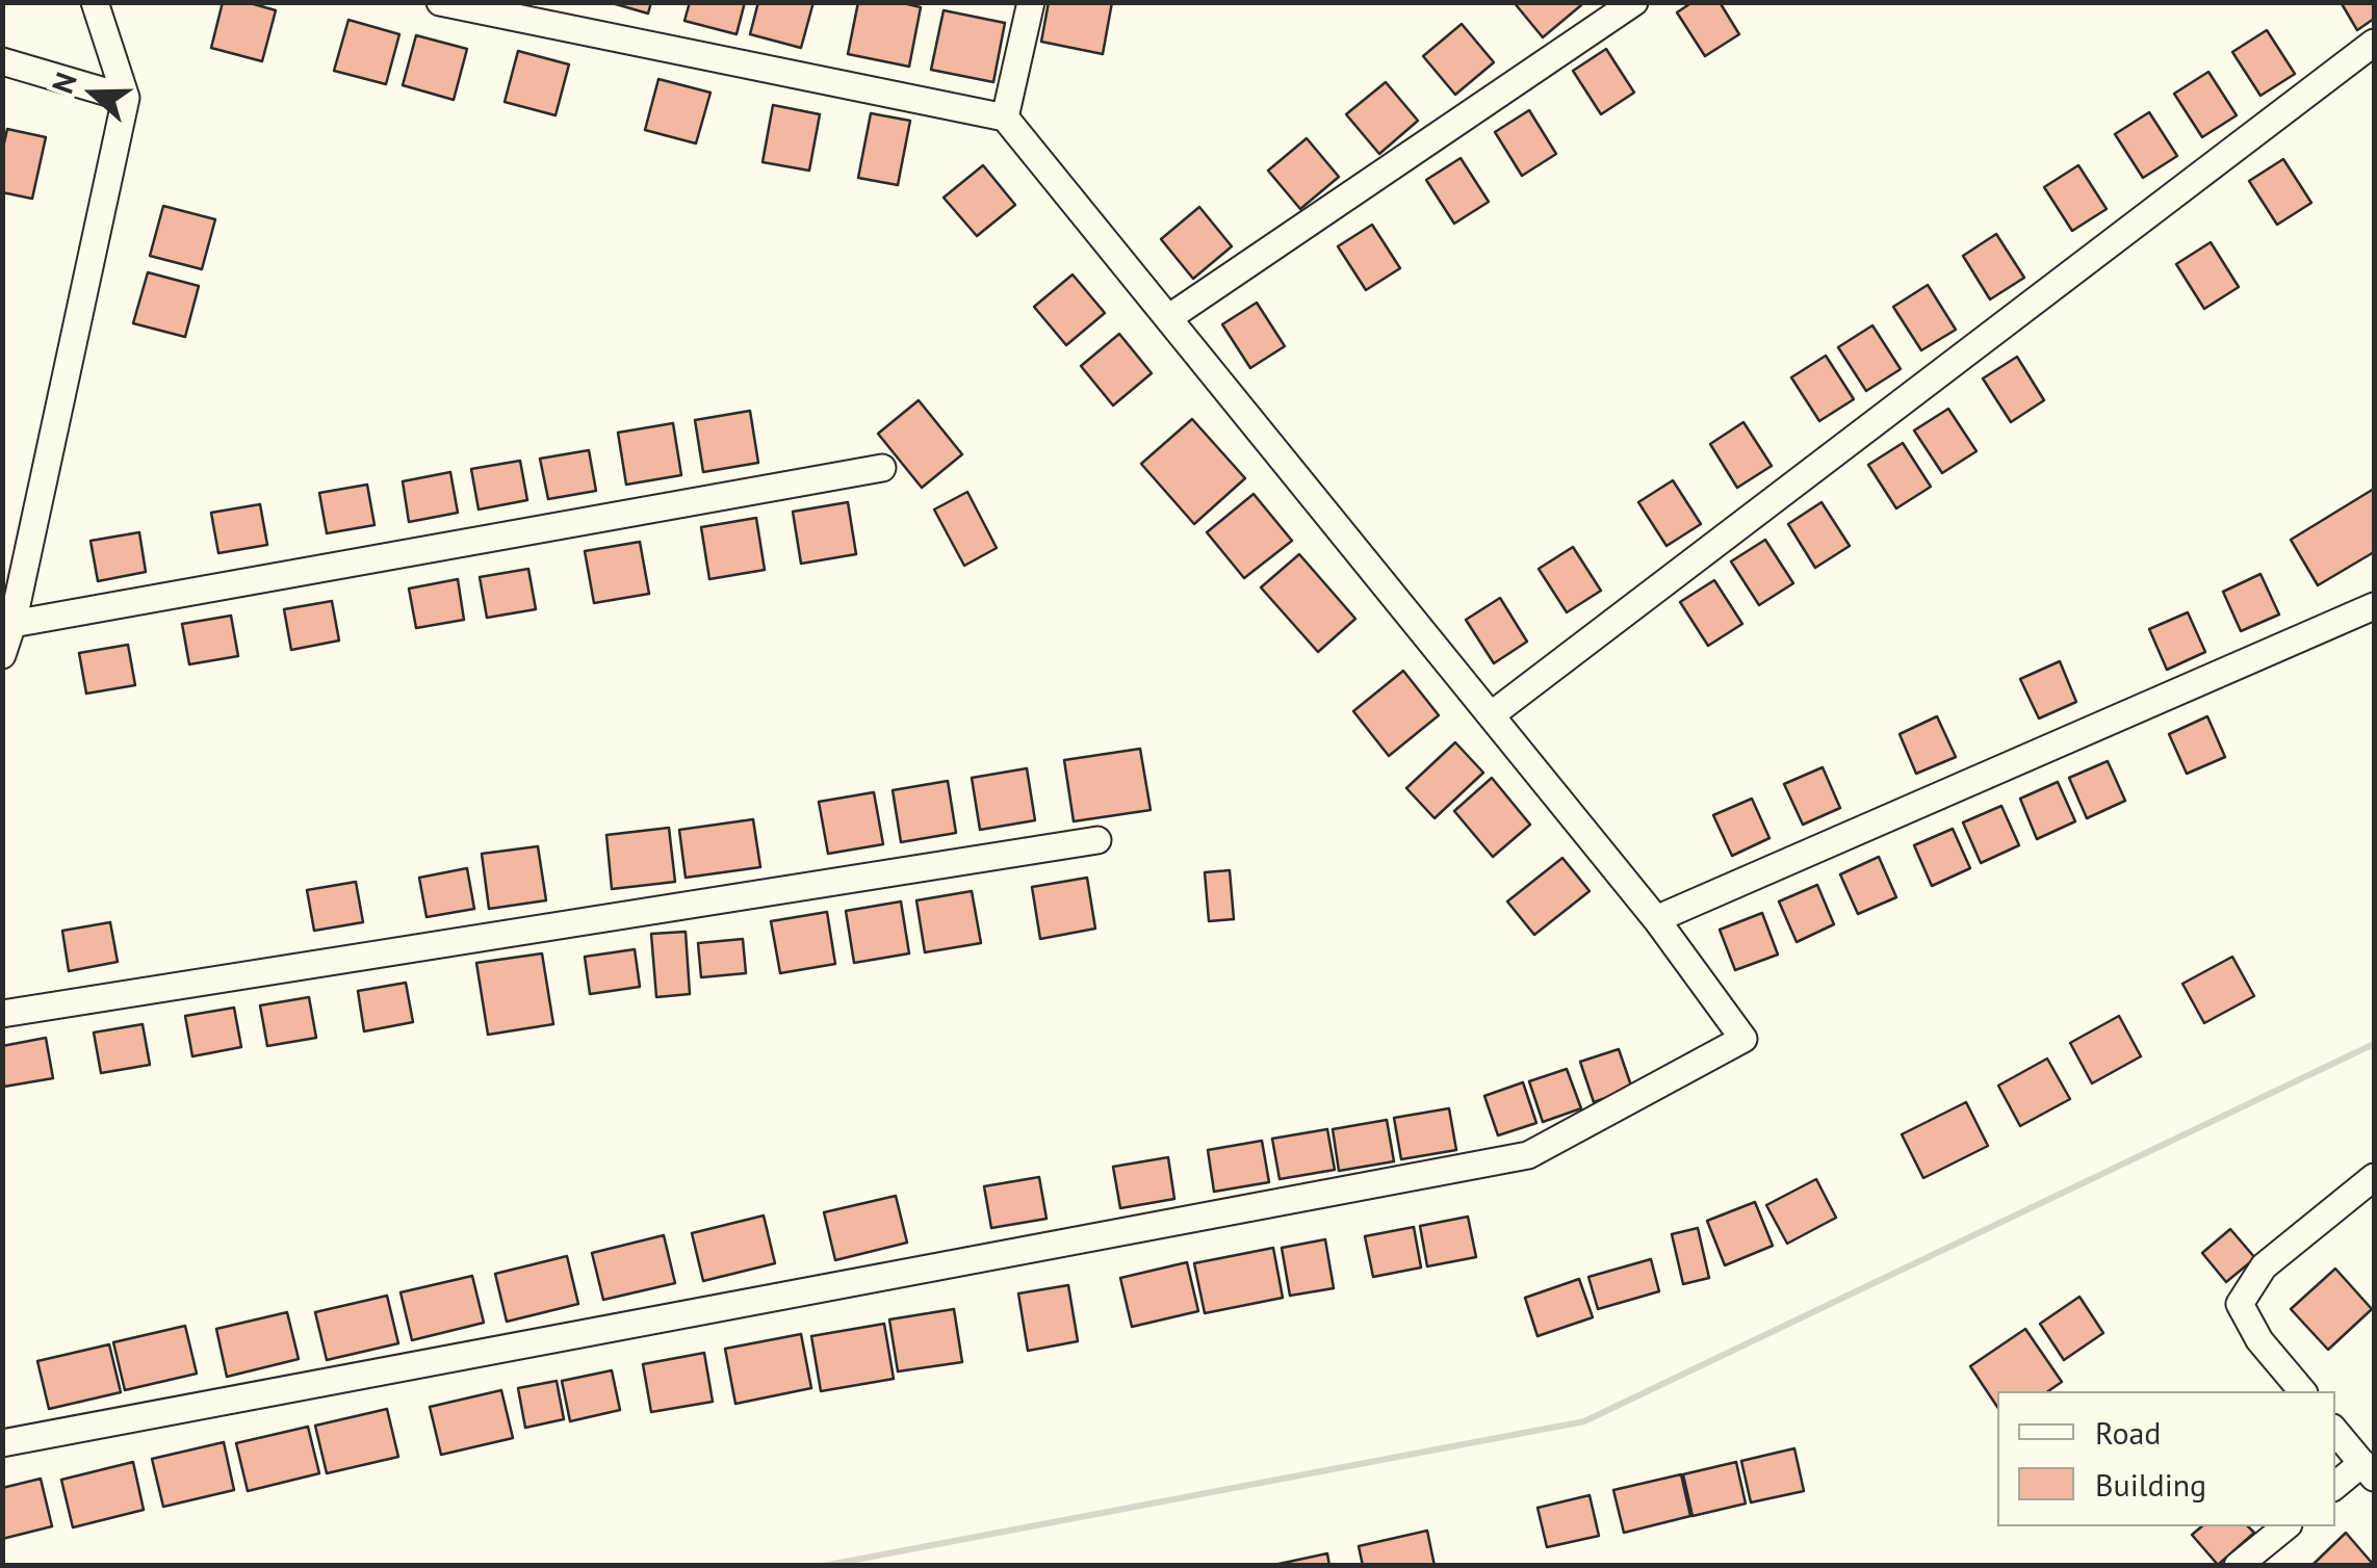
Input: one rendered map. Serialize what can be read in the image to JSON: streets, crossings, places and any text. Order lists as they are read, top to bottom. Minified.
{"legend":["Road","Building"],"north":"left"}
